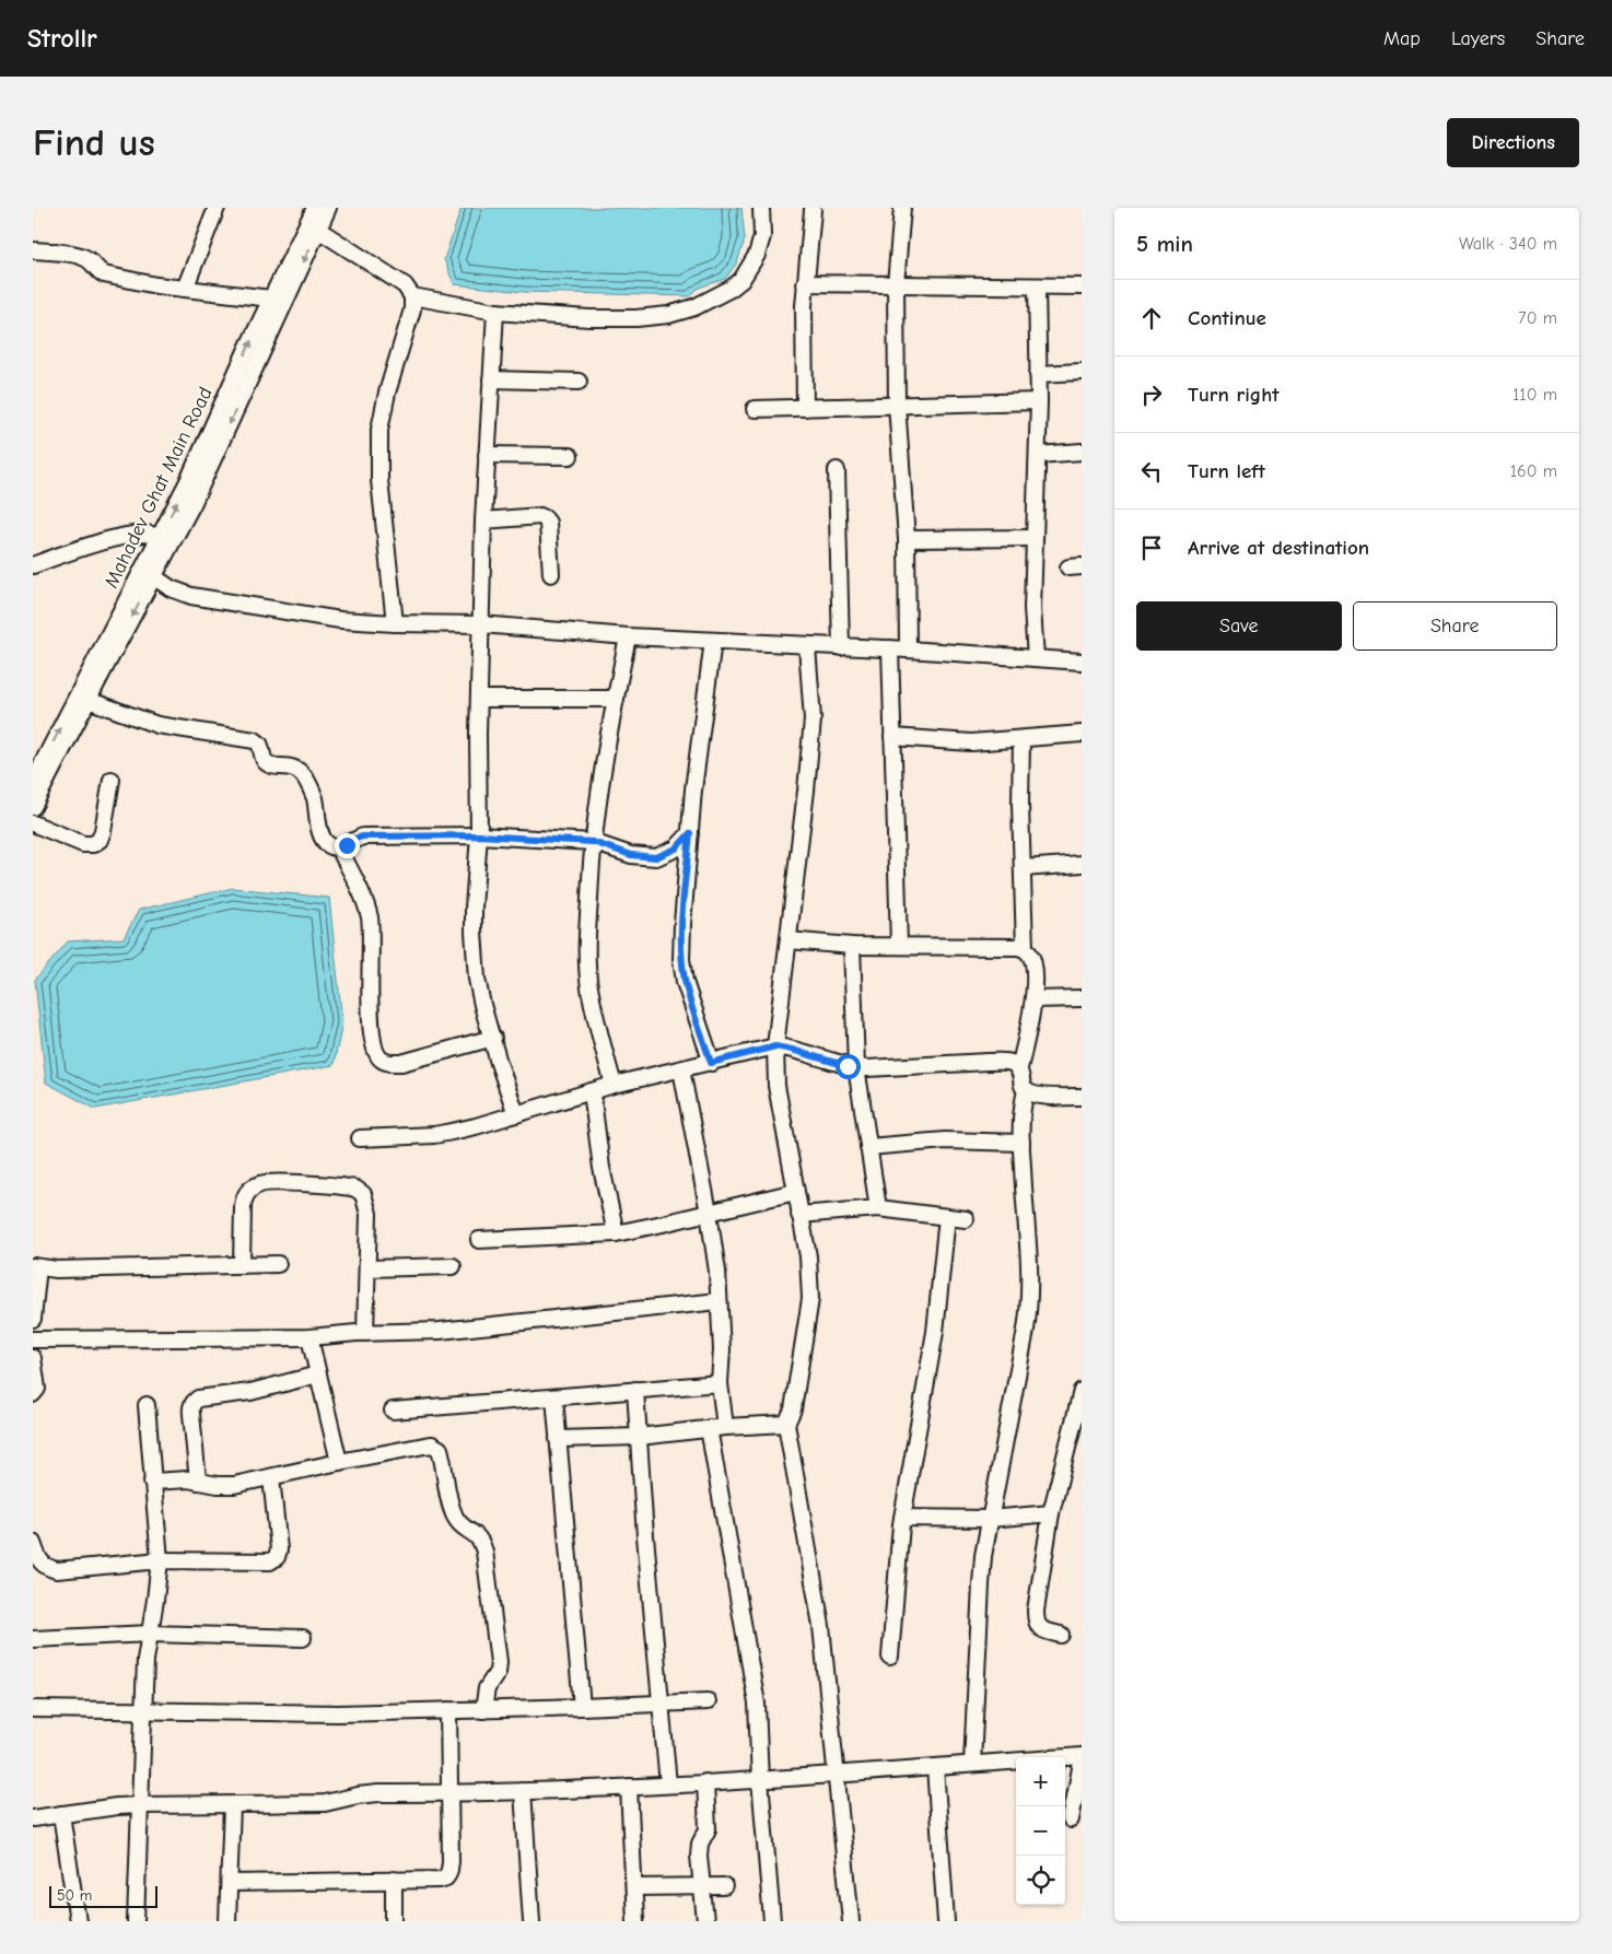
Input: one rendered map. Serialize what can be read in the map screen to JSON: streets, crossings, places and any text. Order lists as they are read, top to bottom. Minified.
{"streets":{"street":["Mahadev Ghat Main Road"]},"scale_bar":"50 m","page":{"header":"Strollr","nav":["Map","Layers","Share"],"buttons":["Directions",["Save","Share"]],"title":"Find us","heading":["5 min","Walk · 340 m"],"list":[["Continue","70 m"],["Turn right","110 m"],["Turn left","160 m"],"Arrive at destination"],"map_buttons":["+","−"],"scale":"50 m"}}
